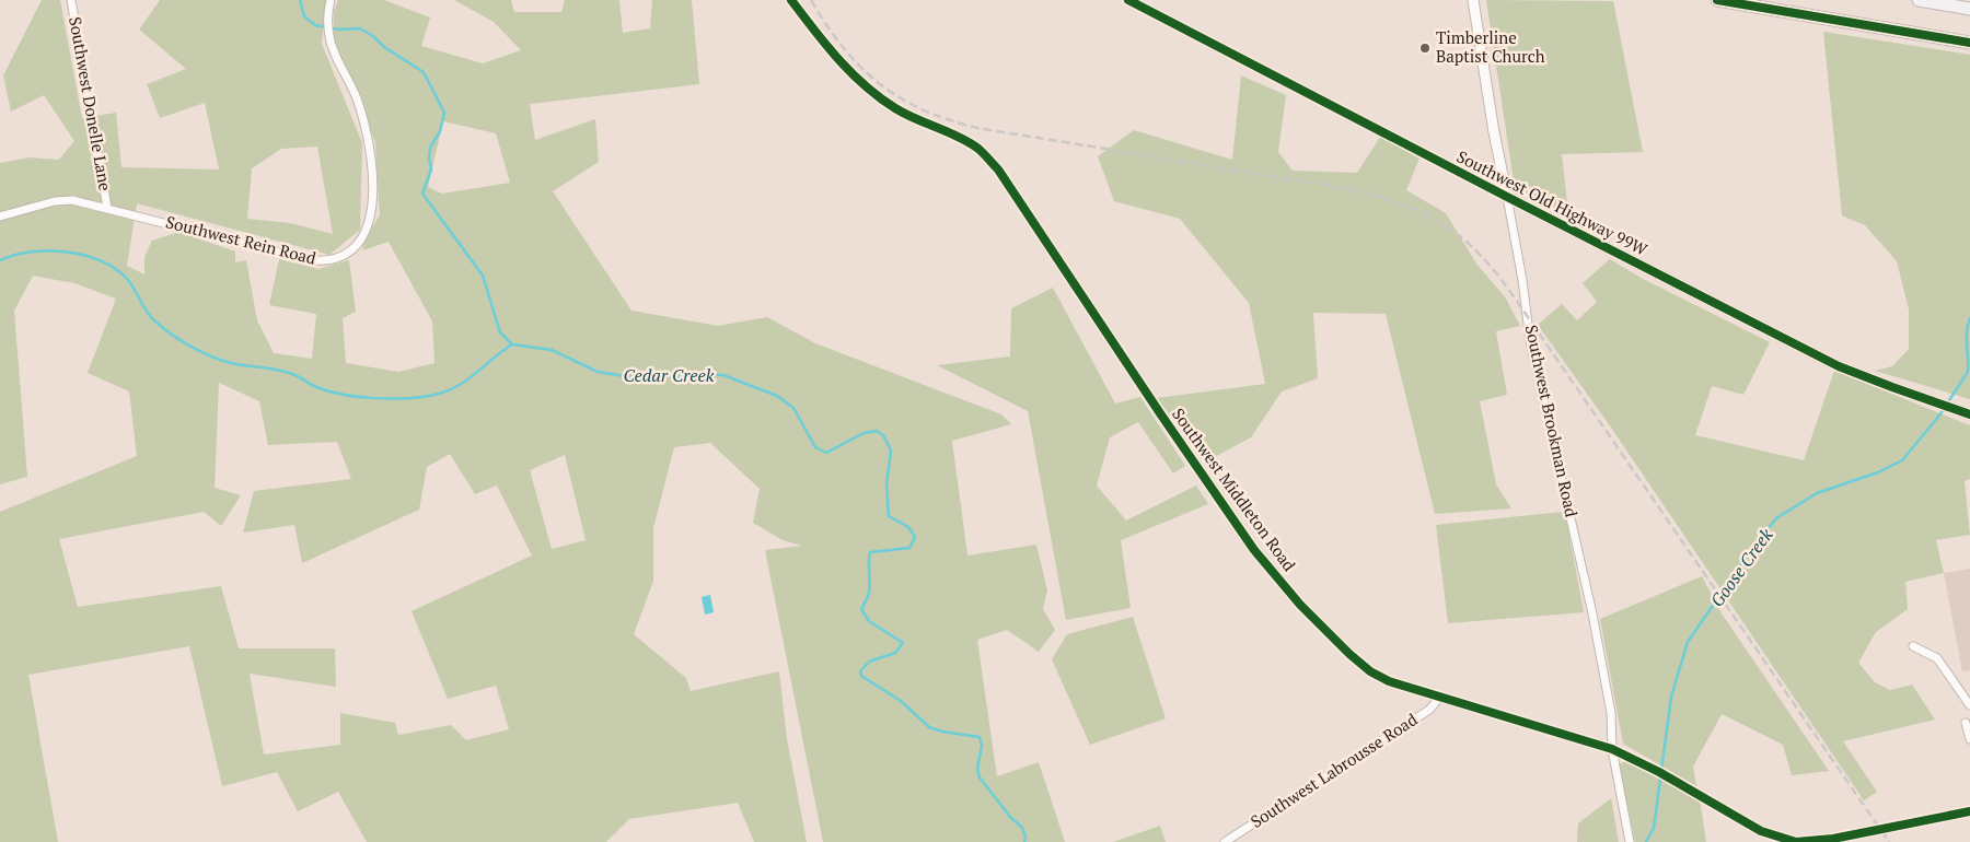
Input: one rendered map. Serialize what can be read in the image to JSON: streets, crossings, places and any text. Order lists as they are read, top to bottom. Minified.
{"streets":{"street":["Southwest Donelle Lane","Southwest Old Highway 99W","Southwest Rein Road","Southwest Brookman Road","Southwest Middleton Road","Southwest Labrousse Road"]},"crossings":[["Southwest Donelle Lane","Southwest Rein Road"],["Southwest Old Highway 99W","Southwest Brookman Road"],["Southwest Brookman Road","Southwest Middleton Road"],["Southwest Middleton Road","Southwest Labrousse Road"]],"water":["Cedar Creek","Goose Creek"],"places":["Timberline Baptist Church"]}
